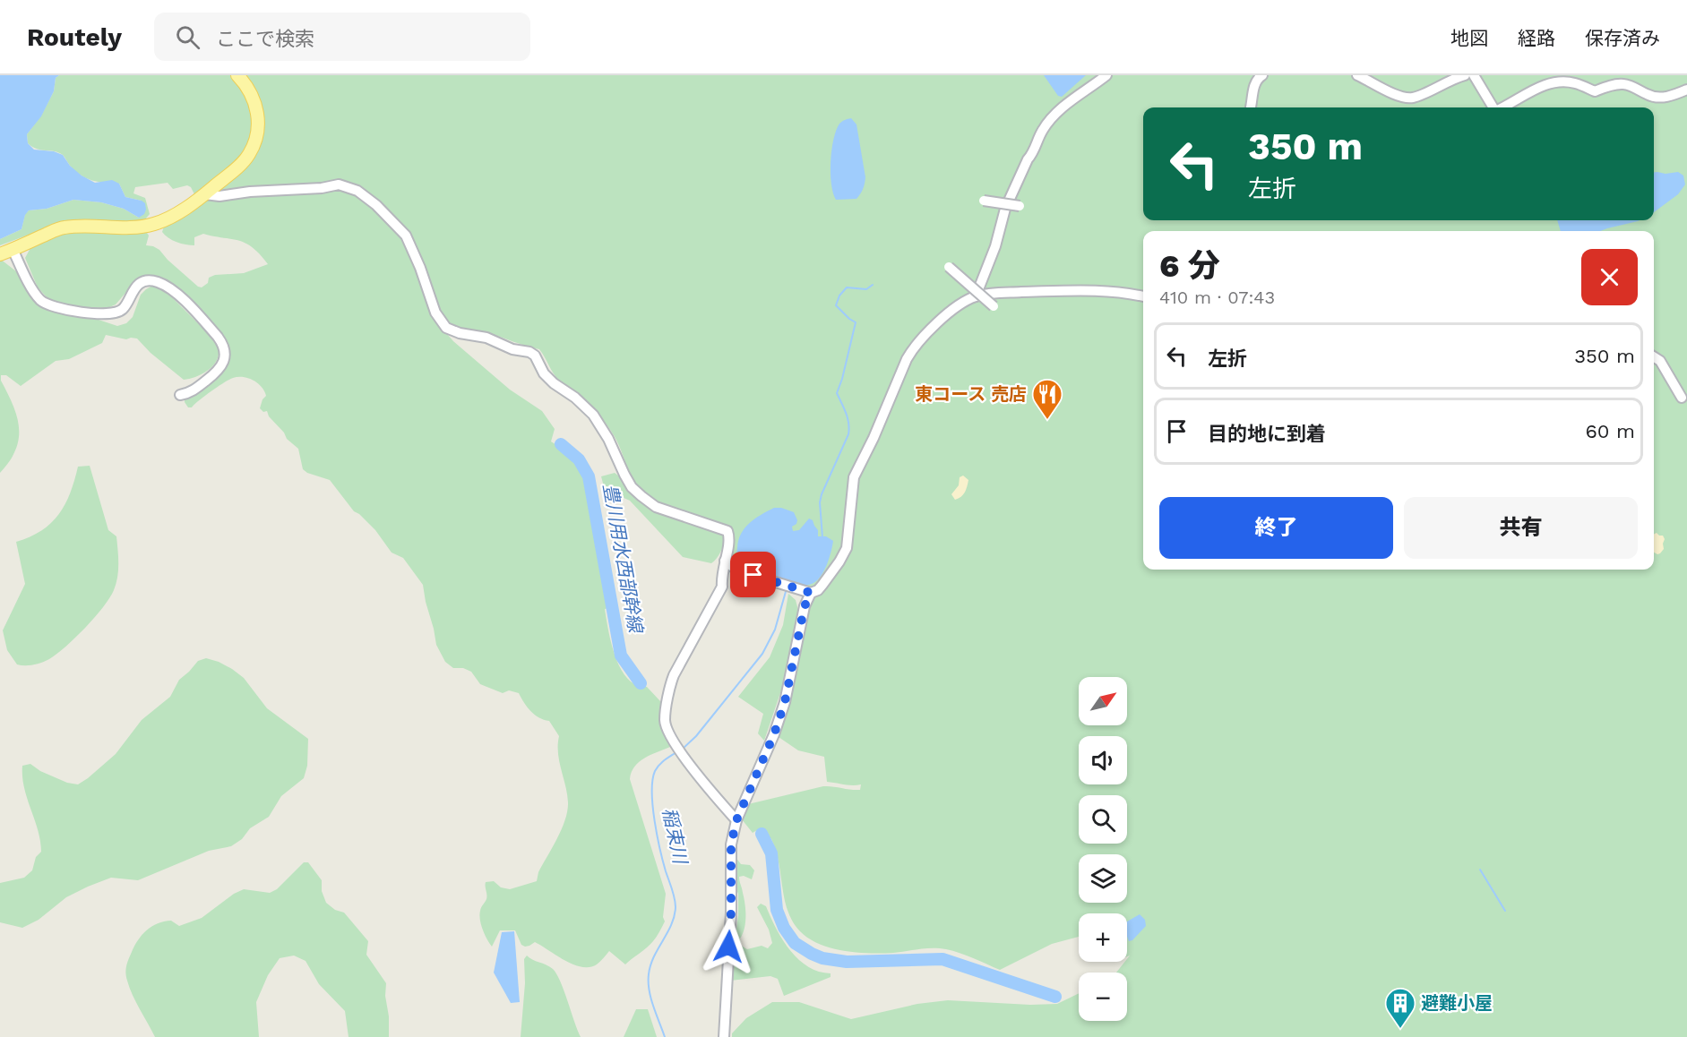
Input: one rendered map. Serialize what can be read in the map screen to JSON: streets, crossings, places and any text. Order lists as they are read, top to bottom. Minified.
{"water":["豊川用水西部幹線","稲束川"],"places":{"restaurant":["東コース 売店"],"building":["避難小屋"]},"north":"top right","page":{"header":"Routely","search":"ここで検索","nav":["地図","経路","保存済み"],"turn":["350 m","左折"],"heading":["6 分","410 m · 07:43"],"list":[{"name":"左折","value":"350 m"},{"name":"目的地に到着","value":"60 m"}],"buttons":["終了","共有"],"map_buttons":["+","−"]}}
